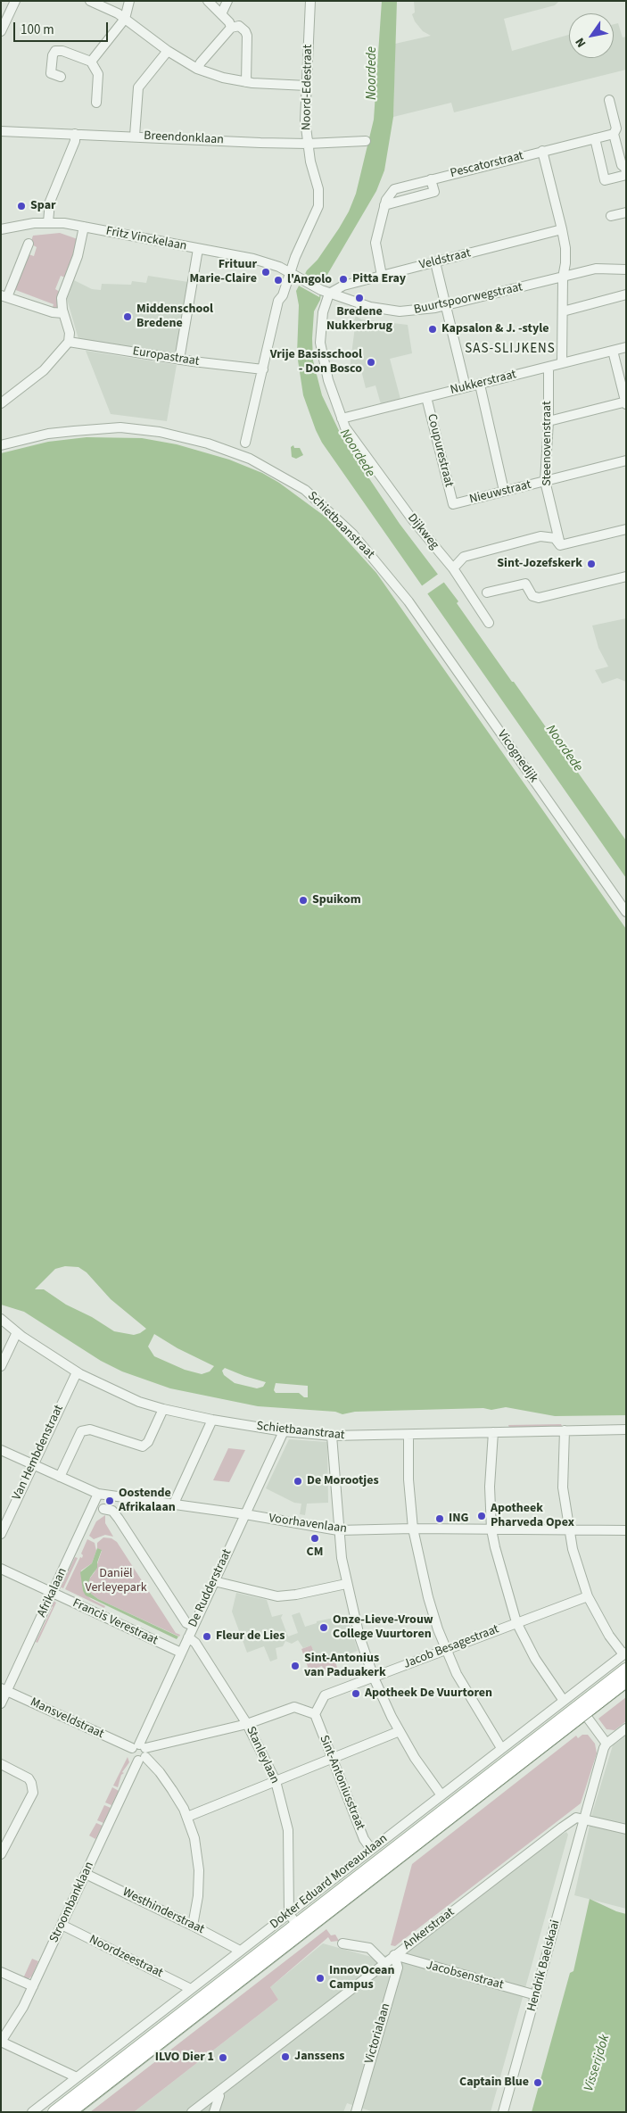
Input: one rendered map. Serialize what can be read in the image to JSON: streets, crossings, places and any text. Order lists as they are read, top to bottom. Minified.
{"streets":{"main road":["Dokter Eduard Moreauxlaan"],"street":["Noord-Edestraat","Breendonklaan","Pescatorstraat","Fritz Vinckelaan","Veldstraat","Buurtspoorwegstraat","Europastraat","Nukkerstraat","Steenovenstraat","Coupurestraat","Nieuwstraat","Schietbaanstraat","Dijkweg","Vicognedijk","Van Hembdenstraat","Voorhavenlaan","De Rudderstraat","Afrikalaan","Francis Verestraat","Jacob Besagestraat","Mansveldstraat","Stanleylaan","Sint-Antoniusstraat","Stroombanklaan","Westhinderstraat","Ankerstraat","Noordzeestraat","Hendrik Baelskaai","Jacobsenstraat","Victorialaan"]},"crossings":[["Noord-Edestraat","Breendonklaan"],["Noord-Edestraat","Fritz Vinckelaan"],["Noord-Edestraat","Buurtspoorwegstraat"],["Noord-Edestraat","Europastraat"],["Pescatorstraat","Veldstraat"],["Fritz Vinckelaan","Buurtspoorwegstraat"],["Veldstraat","Buurtspoorwegstraat"],["Nukkerstraat","Steenovenstraat"],["Nukkerstraat","Coupurestraat"],["Nukkerstraat","Dijkweg"],["Steenovenstraat","Nieuwstraat"],["Coupurestraat","Nieuwstraat"],["Schietbaanstraat","Vicognedijk"],["Schietbaanstraat","Van Hembdenstraat"],["Schietbaanstraat","De Rudderstraat"],["Van Hembdenstraat","Voorhavenlaan"],["Voorhavenlaan","De Rudderstraat"],["Voorhavenlaan","Afrikalaan"],["De Rudderstraat","Francis Verestraat"],["De Rudderstraat","Mansveldstraat"],["De Rudderstraat","Stanleylaan"],["De Rudderstraat","Stroombanklaan"],["Afrikalaan","Francis Verestraat"],["Afrikalaan","Mansveldstraat"],["Jacob Besagestraat","Sint-Antoniusstraat"],["Mansveldstraat","Stroombanklaan"],["Stanleylaan","Dokter Eduard Moreauxlaan"],["Sint-Antoniusstraat","Dokter Eduard Moreauxlaan"],["Dokter Eduard Moreauxlaan","Westhinderstraat"],["Dokter Eduard Moreauxlaan","Noordzeestraat"],["Stroombanklaan","Westhinderstraat"],["Stroombanklaan","Noordzeestraat"],["Ankerstraat","Hendrik Baelskaai"],["Ankerstraat","Jacobsenstraat"],["Ankerstraat","Victorialaan"],["Hendrik Baelskaai","Jacobsenstraat"],["Jacobsenstraat","Victorialaan"]],"districts":["SAS-SLIJKENS"],"water":["Noordede","Visserijdok"],"parks":["Daniël Verleyepark"],"places":["Spar","Frituur Marie-Claire","Pitta Eray","l'Angolo","Bredene Nukkerbrug","Middenschool Bredene","Kapsalon & J. -style","Vrije Basisschool - Don Bosco","Sint-Jozefskerk","Spuikom","De Morootjes","Oostende Afrikalaan","Apotheek Pharveda Opex","ING","CM","Onze-Lieve-Vrouw College Vuurtoren","Fleur de Lies","Sint-Antonius van Paduakerk","Apotheek De Vuurtoren","InnovOcean Campus","Janssens","ILVO Dier 1","Captain Blue"],"scale_bar":"100 m","north":"bottom left"}
